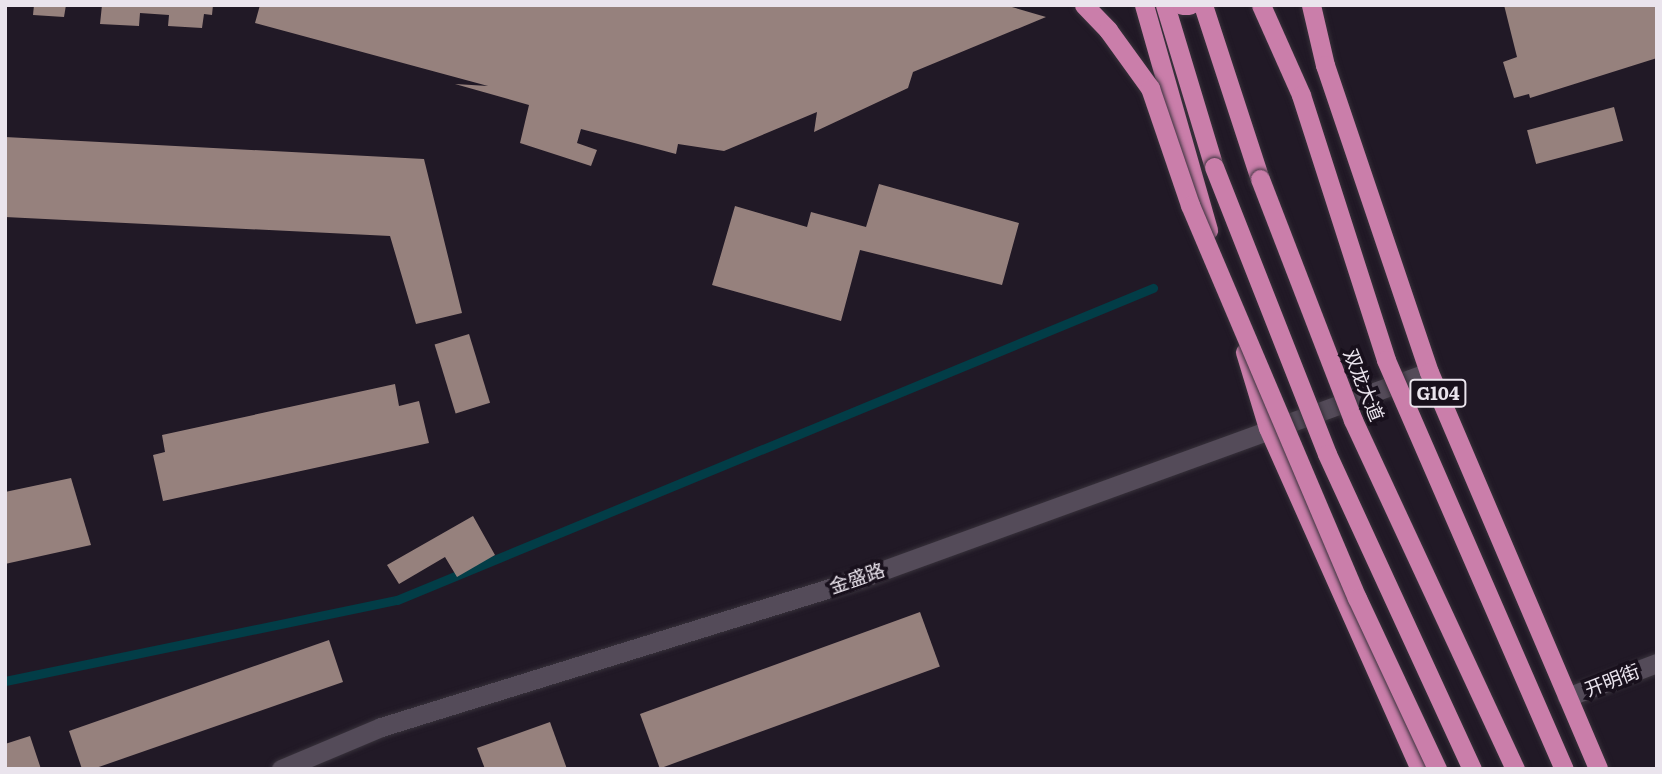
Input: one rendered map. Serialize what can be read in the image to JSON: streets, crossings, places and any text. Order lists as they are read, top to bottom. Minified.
{"streets":{"highway":["双龙大道","G104"],"street":["金盛路","开明街"]},"crossings":[["G104","金盛路"],["G104","开明街"]]}
